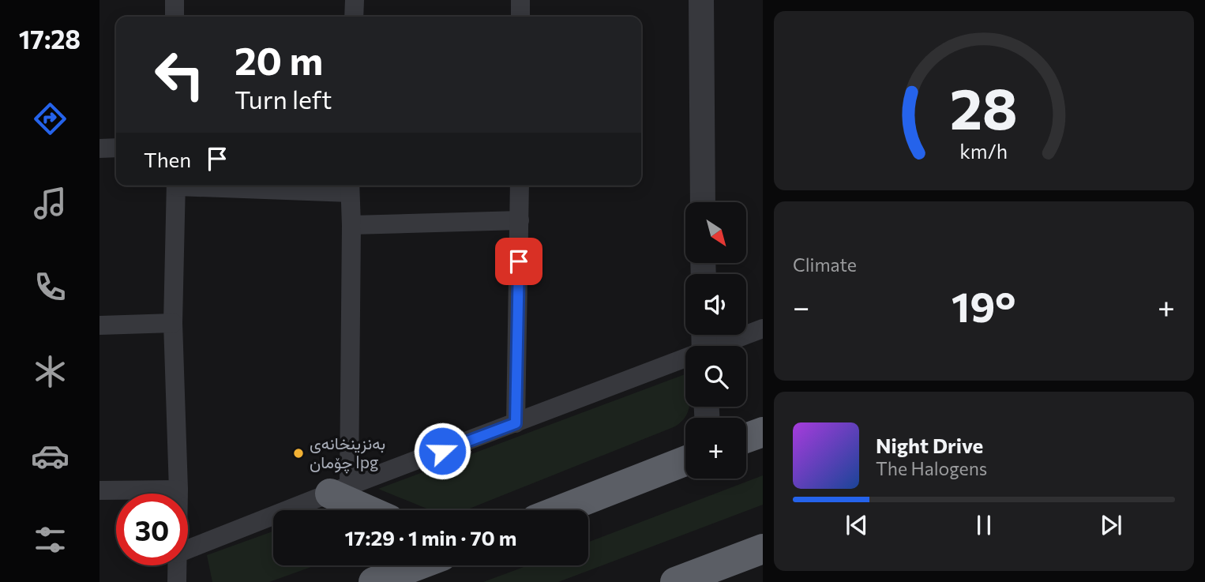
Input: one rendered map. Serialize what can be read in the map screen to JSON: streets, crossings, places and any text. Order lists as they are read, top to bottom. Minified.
{"places":["بەنزینخانەی چۆمان lpg"],"north":"bottom right","page":{"tabs":"17:28","turn":["20 m","Turn left"],"then":"Then","tile":"Climate","map_buttons":"+","heat":["−","19°","+"],"song":["Night Drive","The Halogens"],"limit":"30","trip":"17:29 · 1 min · 70 m","gauge":["28","km/h"]}}
